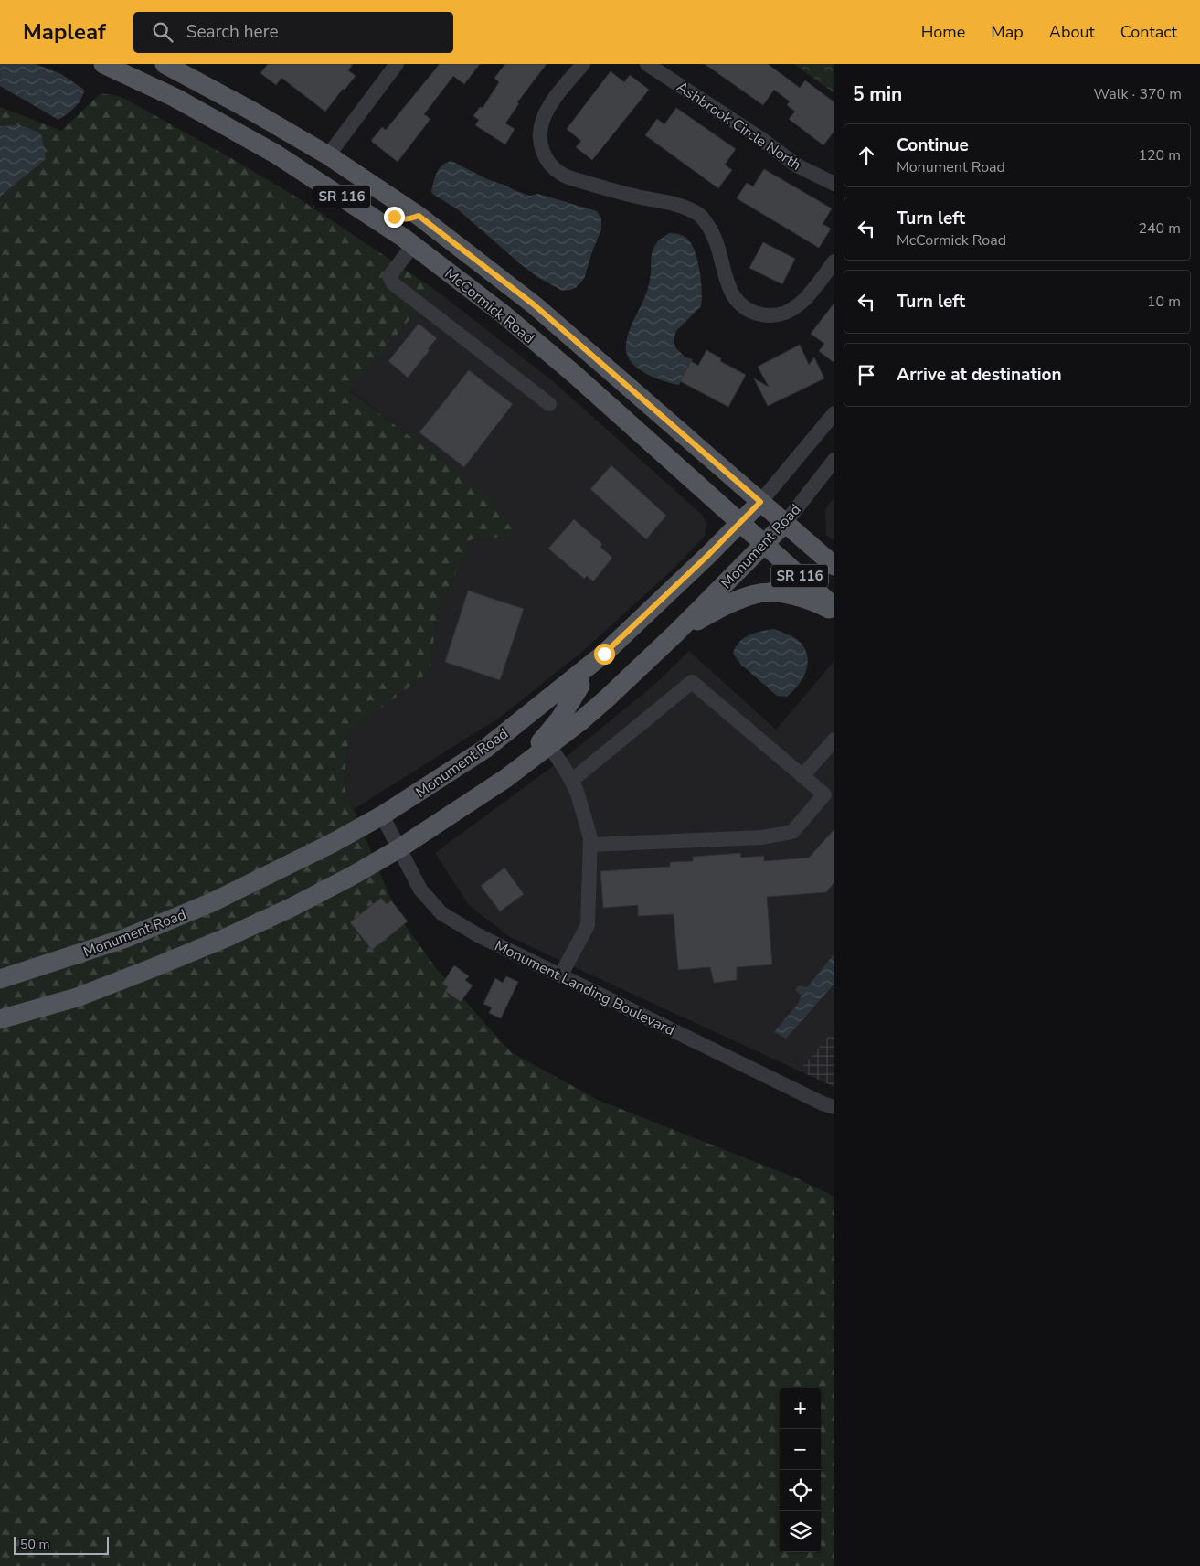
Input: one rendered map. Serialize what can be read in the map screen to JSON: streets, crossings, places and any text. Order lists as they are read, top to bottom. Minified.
{"streets":{"main road":["SR 116","McCormick Road","Monument Road"],"street":["Ashbrook Circle North","Monument Landing Boulevard"]},"crossings":[["McCormick Road","Monument Road"],["Monument Road","Monument Landing Boulevard"]],"scale_bar":"50 m","page":{"header":"Mapleaf","search":"Search here","nav":["Home","Map","About","Contact"],"heading":["5 min","Walk · 370 m"],"list":[["Continue","Monument Road","120 m"],["Turn left","McCormick Road","240 m"],["Turn left","10 m"],"Arrive at destination"],"map_buttons":["+","−"],"scale":"50 m"}}
